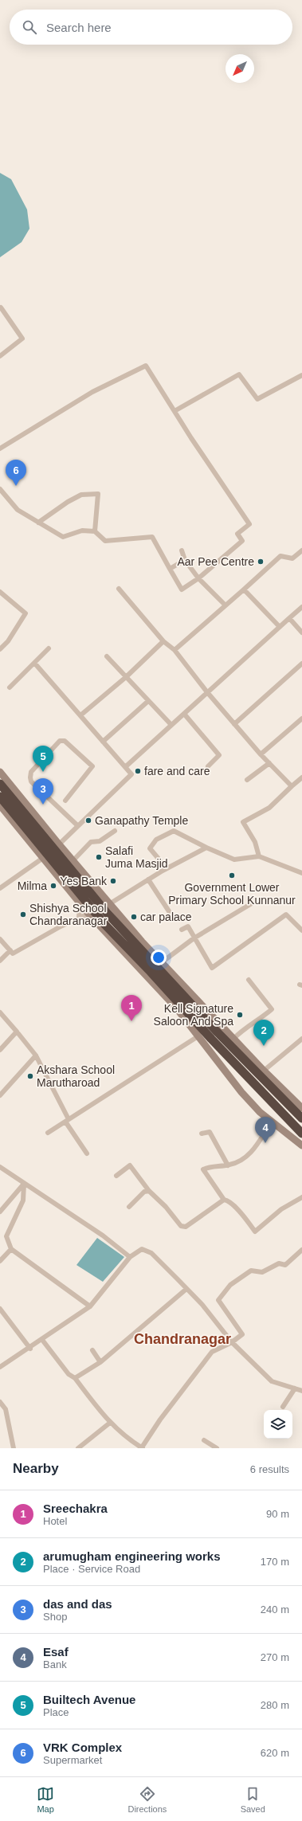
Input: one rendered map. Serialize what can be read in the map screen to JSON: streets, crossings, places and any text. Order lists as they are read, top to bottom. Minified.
{"districts":["Chandranagar"],"places":["Aar Pee Centre","fare and care","Ganapathy Temple","Salafi Juma Masjid","Government Lower Primary School Kunnanur","Yes Bank","Milma","Shishya School Chandaranagar","car palace","Kell Signature Saloon And Spa","Akshara School Marutharoad"],"north":"bottom left","page":{"search":"Search here","pins":["6","5","3","1","2","4"],"heading":["Nearby","6 results"],"list":[{"mark":"1","name":"Sreechakra","note":"Hotel","value":"90 m"},{"mark":"2","name":"arumugham engineering works","note":"Place · Service Road","value":"170 m"},{"mark":"3","name":"das and das","note":"Shop","value":"240 m"},{"mark":"4","name":"Esaf","note":"Bank","value":"270 m"},{"mark":"5","name":"Builtech Avenue","note":"Place","value":"280 m"},{"mark":"6","name":"VRK Complex","note":"Supermarket","value":"620 m"}],"nav":["Map","Directions","Saved"]}}
